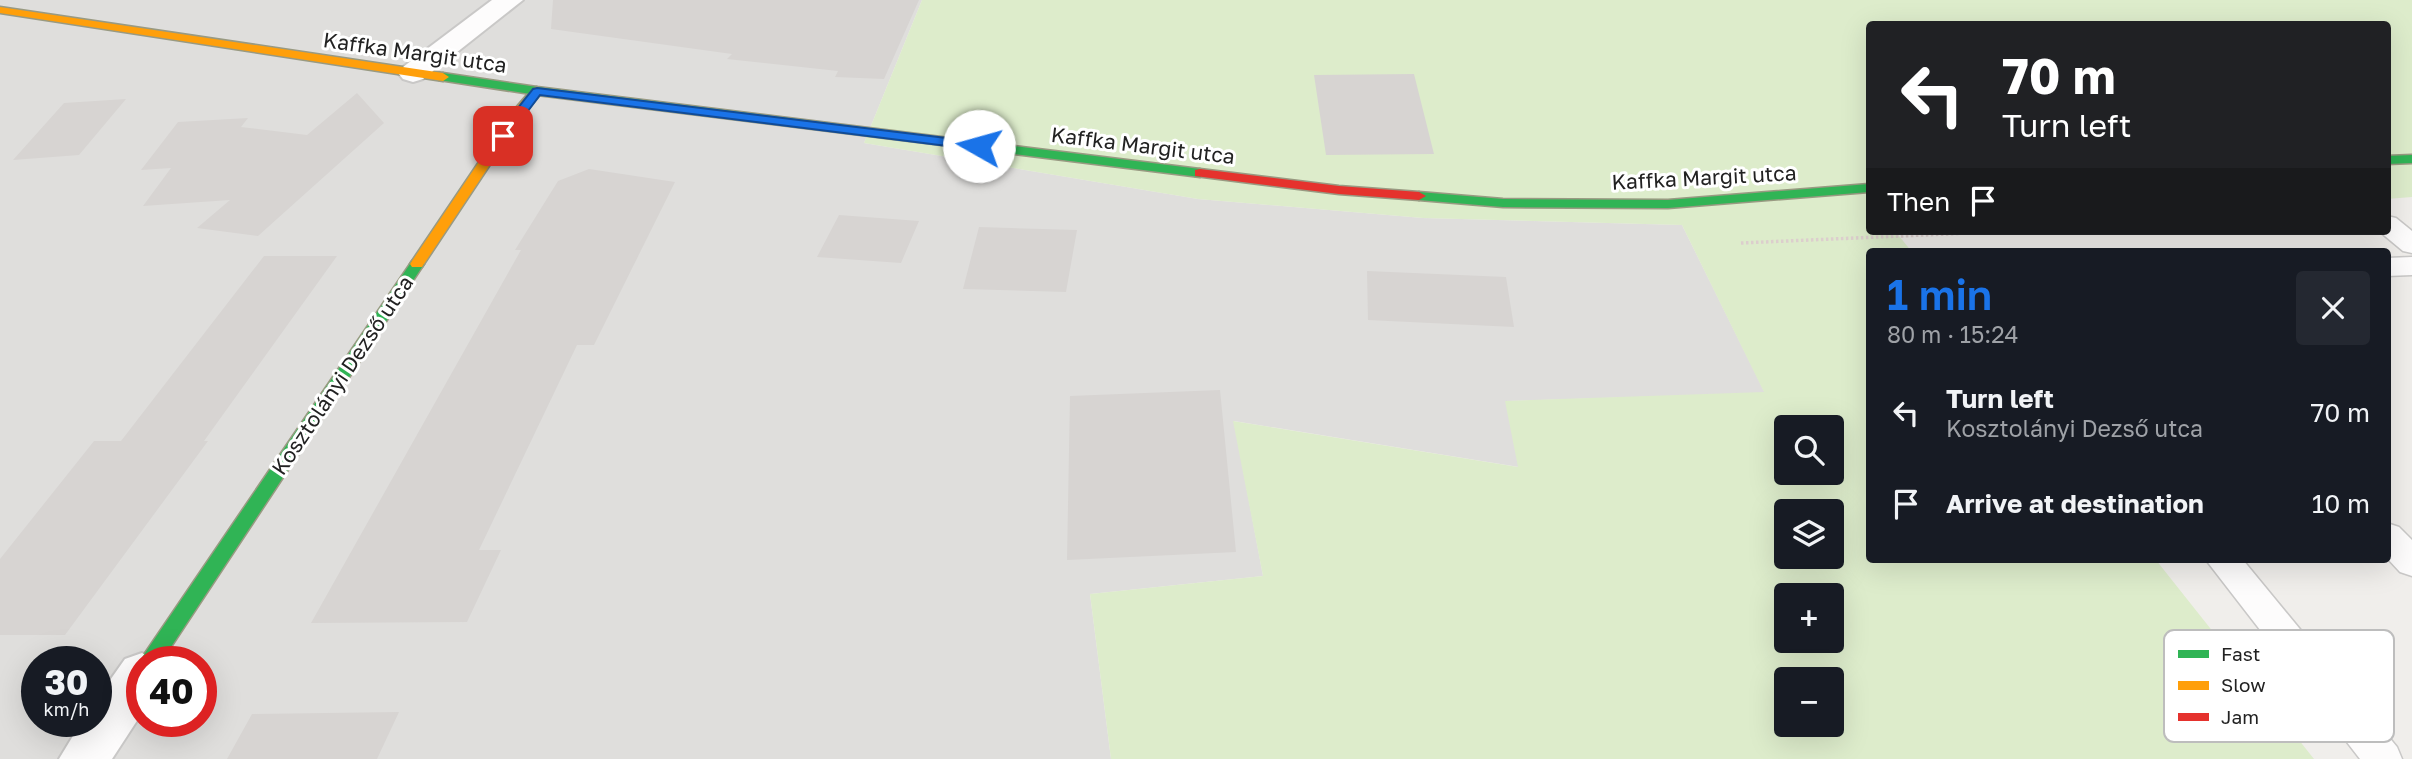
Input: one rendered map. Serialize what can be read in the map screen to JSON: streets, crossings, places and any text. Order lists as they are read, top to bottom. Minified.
{"streets":{"street":["Kaffka Margit utca","Kosztolányi Dezső utca"]},"crossings":[["Kaffka Margit utca","Kosztolányi Dezső utca"]],"legend":["Fast","Slow","Jam"],"page":{"turn":["70 m","Turn left"],"then":"Then","heading":["1 min","80 m · 15:24"],"list":[{"name":"Turn left","note":"Kosztolányi Dezső utca","value":"70 m"},{"name":"Arrive at destination","value":"10 m"}],"map_buttons":["+","−"],"speed":"30 km/h","limit":"40"}}
